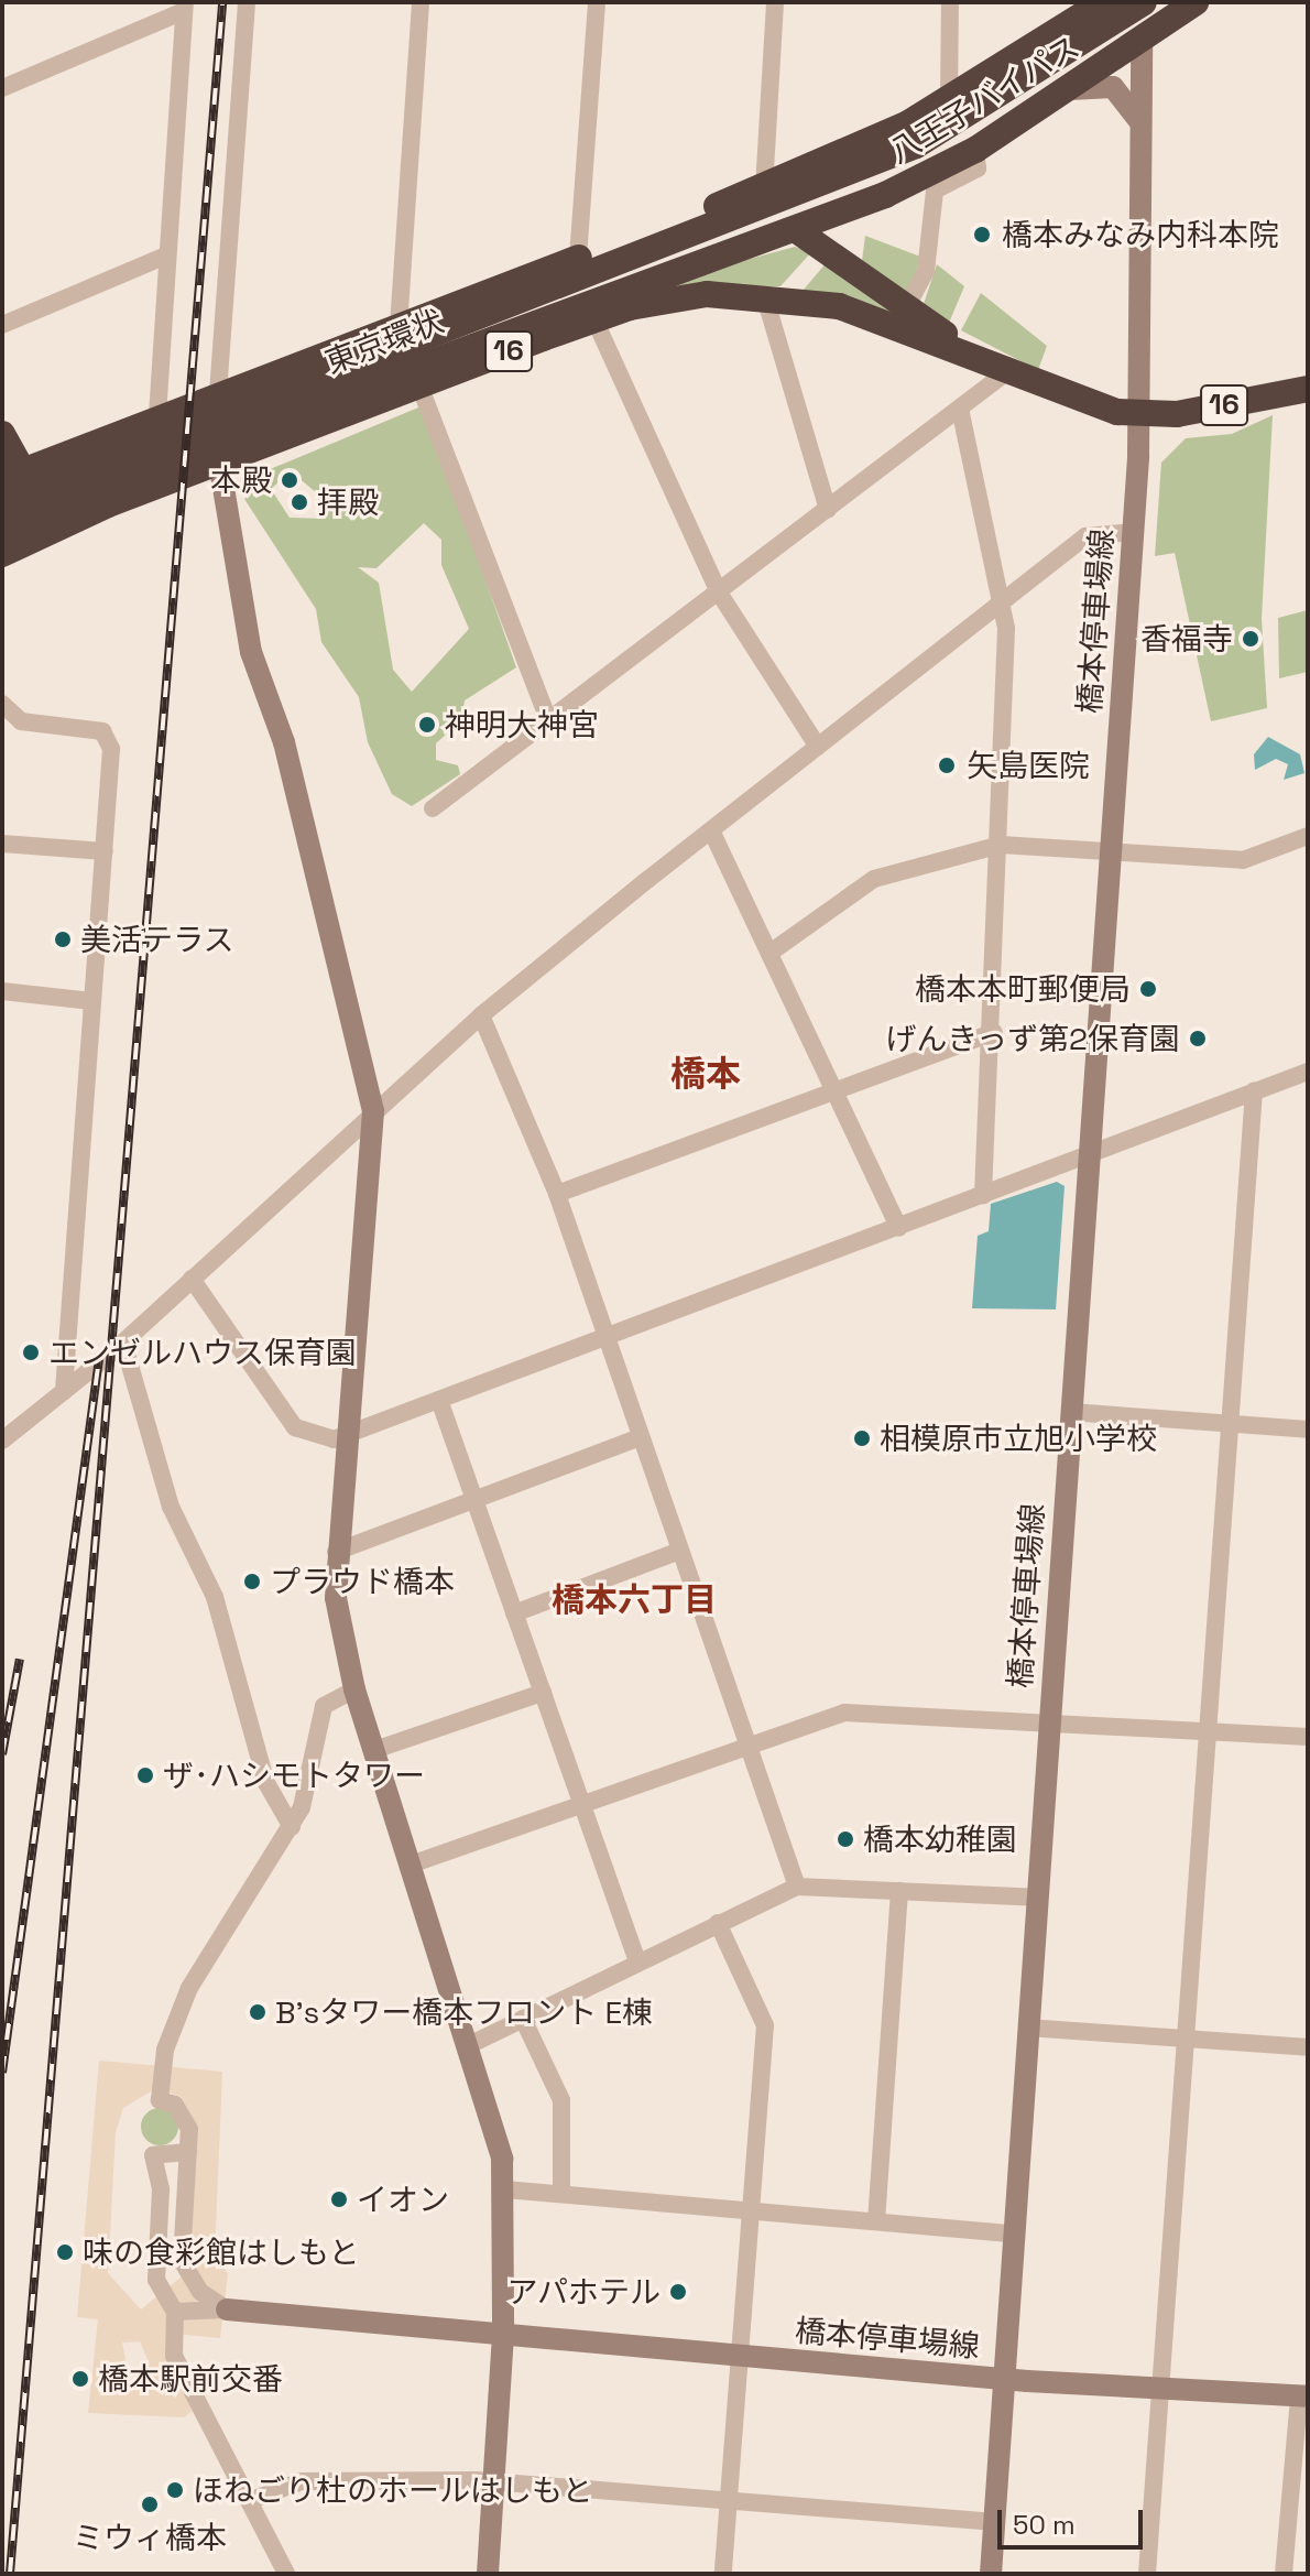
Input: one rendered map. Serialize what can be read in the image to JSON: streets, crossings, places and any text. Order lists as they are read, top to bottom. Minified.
{"streets":{"highway":["八王子バイパス","東京環状","16"],"main road":["橋本停車場線"]},"crossings":[["八王子バイパス","東京環状"],["八王子バイパス","16"],["八王子バイパス","橋本停車場線"],["東京環状","16"],["16","橋本停車場線"]],"districts":["橋本","橋本六丁目"],"places":["橋本みなみ内科本院","本殿","拝殿","香福寺","神明大神宮","矢島医院","美活テラス","橋本本町郵便局","げんきっず第2保育園","エンゼルハウス保育園","相模原市立旭小学校","プラウド橋本","ザ･ハシモトタワー","橋本幼稚園","B’sタワー橋本フロント E棟","イオン","味の食彩館はしもと","アパホテル","橋本駅前交番","ほねごり杜のホールはしもと","ミウィ橋本"],"scale_bar":"50 m"}
